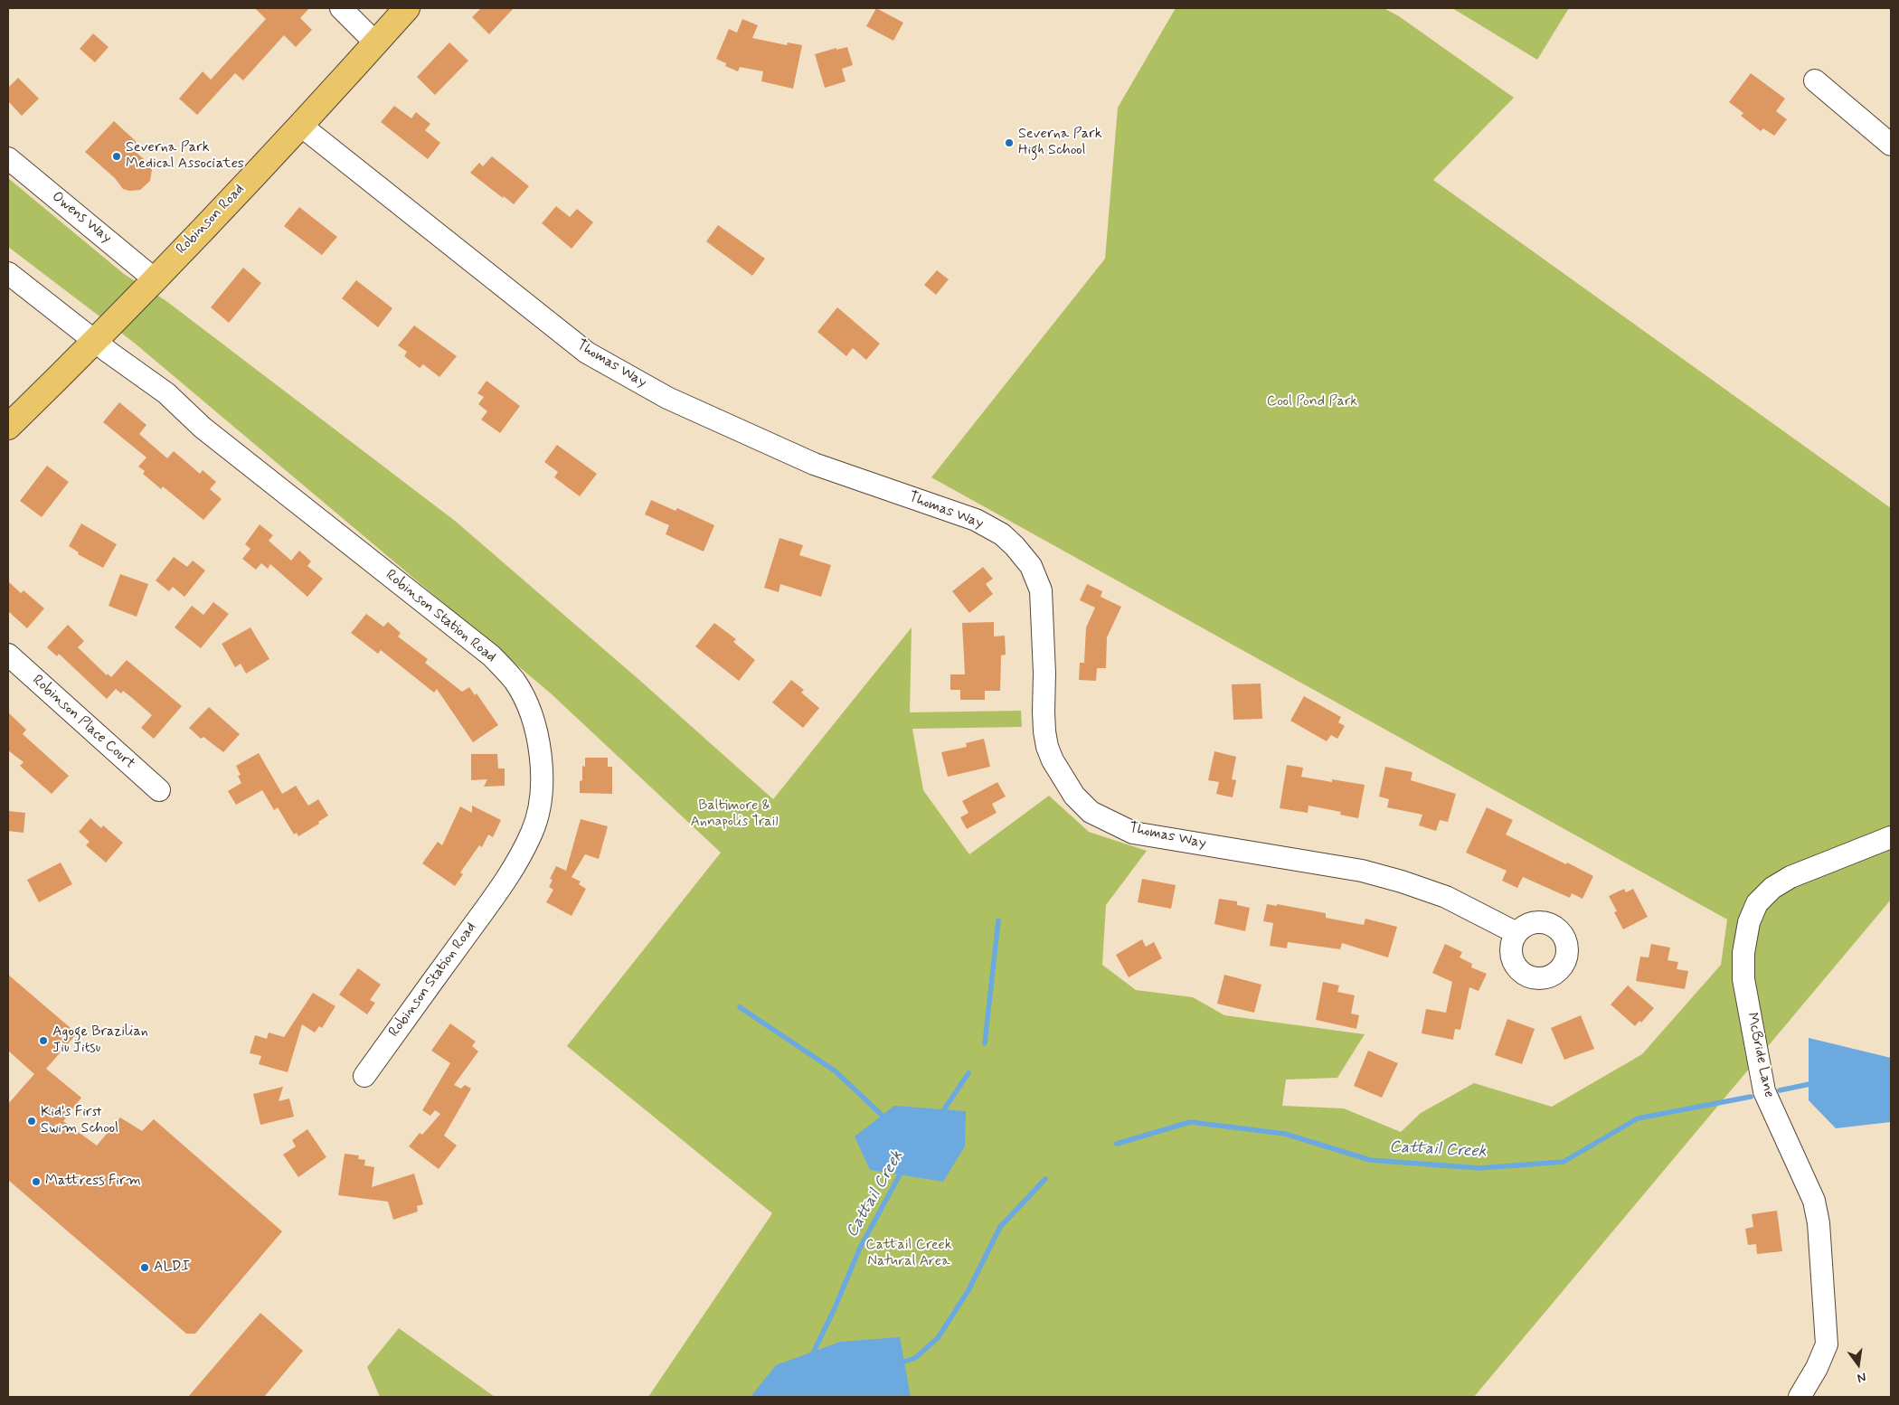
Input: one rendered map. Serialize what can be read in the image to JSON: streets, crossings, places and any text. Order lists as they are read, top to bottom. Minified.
{"streets":{"main road":["Robinson Road"],"street":["Owens Way","Thomas Way","Robinson Station Road","Robinson Place Court","McBride Lane"]},"crossings":[["Owens Way","Robinson Road"],["Robinson Road","Thomas Way"],["Robinson Road","Robinson Station Road"]],"water":["Cattail Creek"],"parks":["Cool Pond Park","Baltimore & Annapolis Trail","Cattail Creek Natural Area"],"places":["Severna Park High School","Severna Park Medical Associates","Agoge Brazilian Jiu Jitsu","Kid's First Swim School","Mattress Firm","ALDI"],"north":"bottom"}
